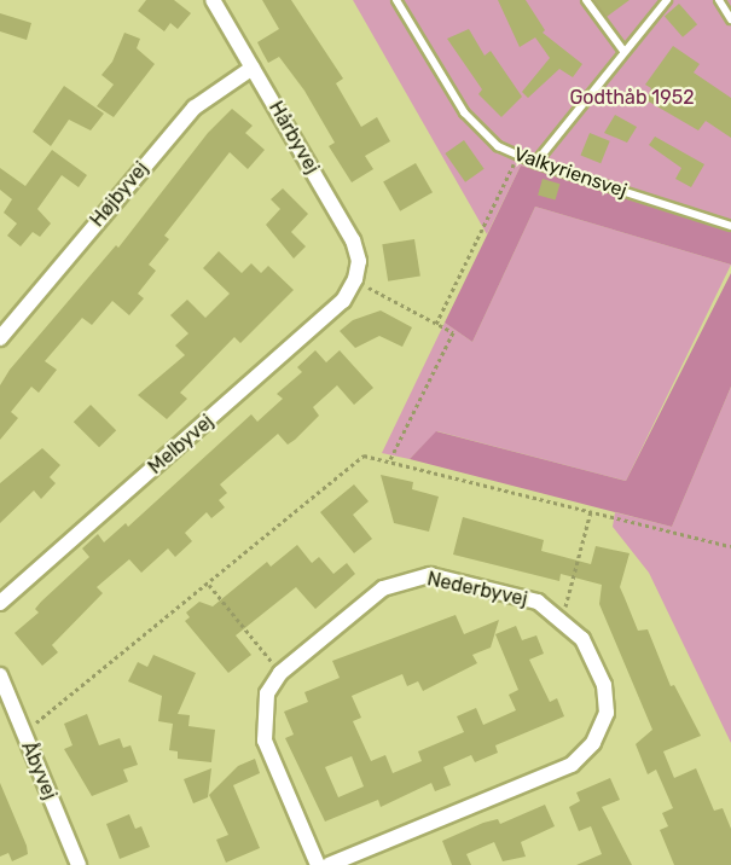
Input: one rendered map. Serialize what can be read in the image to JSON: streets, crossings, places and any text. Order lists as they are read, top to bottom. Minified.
{"streets":{"street":["Hårbyvej","Højbyvej","Melbyvej","Nederbyvej","Åbyvej"],"lane":["Valkyriensvej"]},"crossings":[["Hårbyvej","Højbyvej"],["Hårbyvej","Melbyvej"]],"parks":["Godthåb 1952"]}
